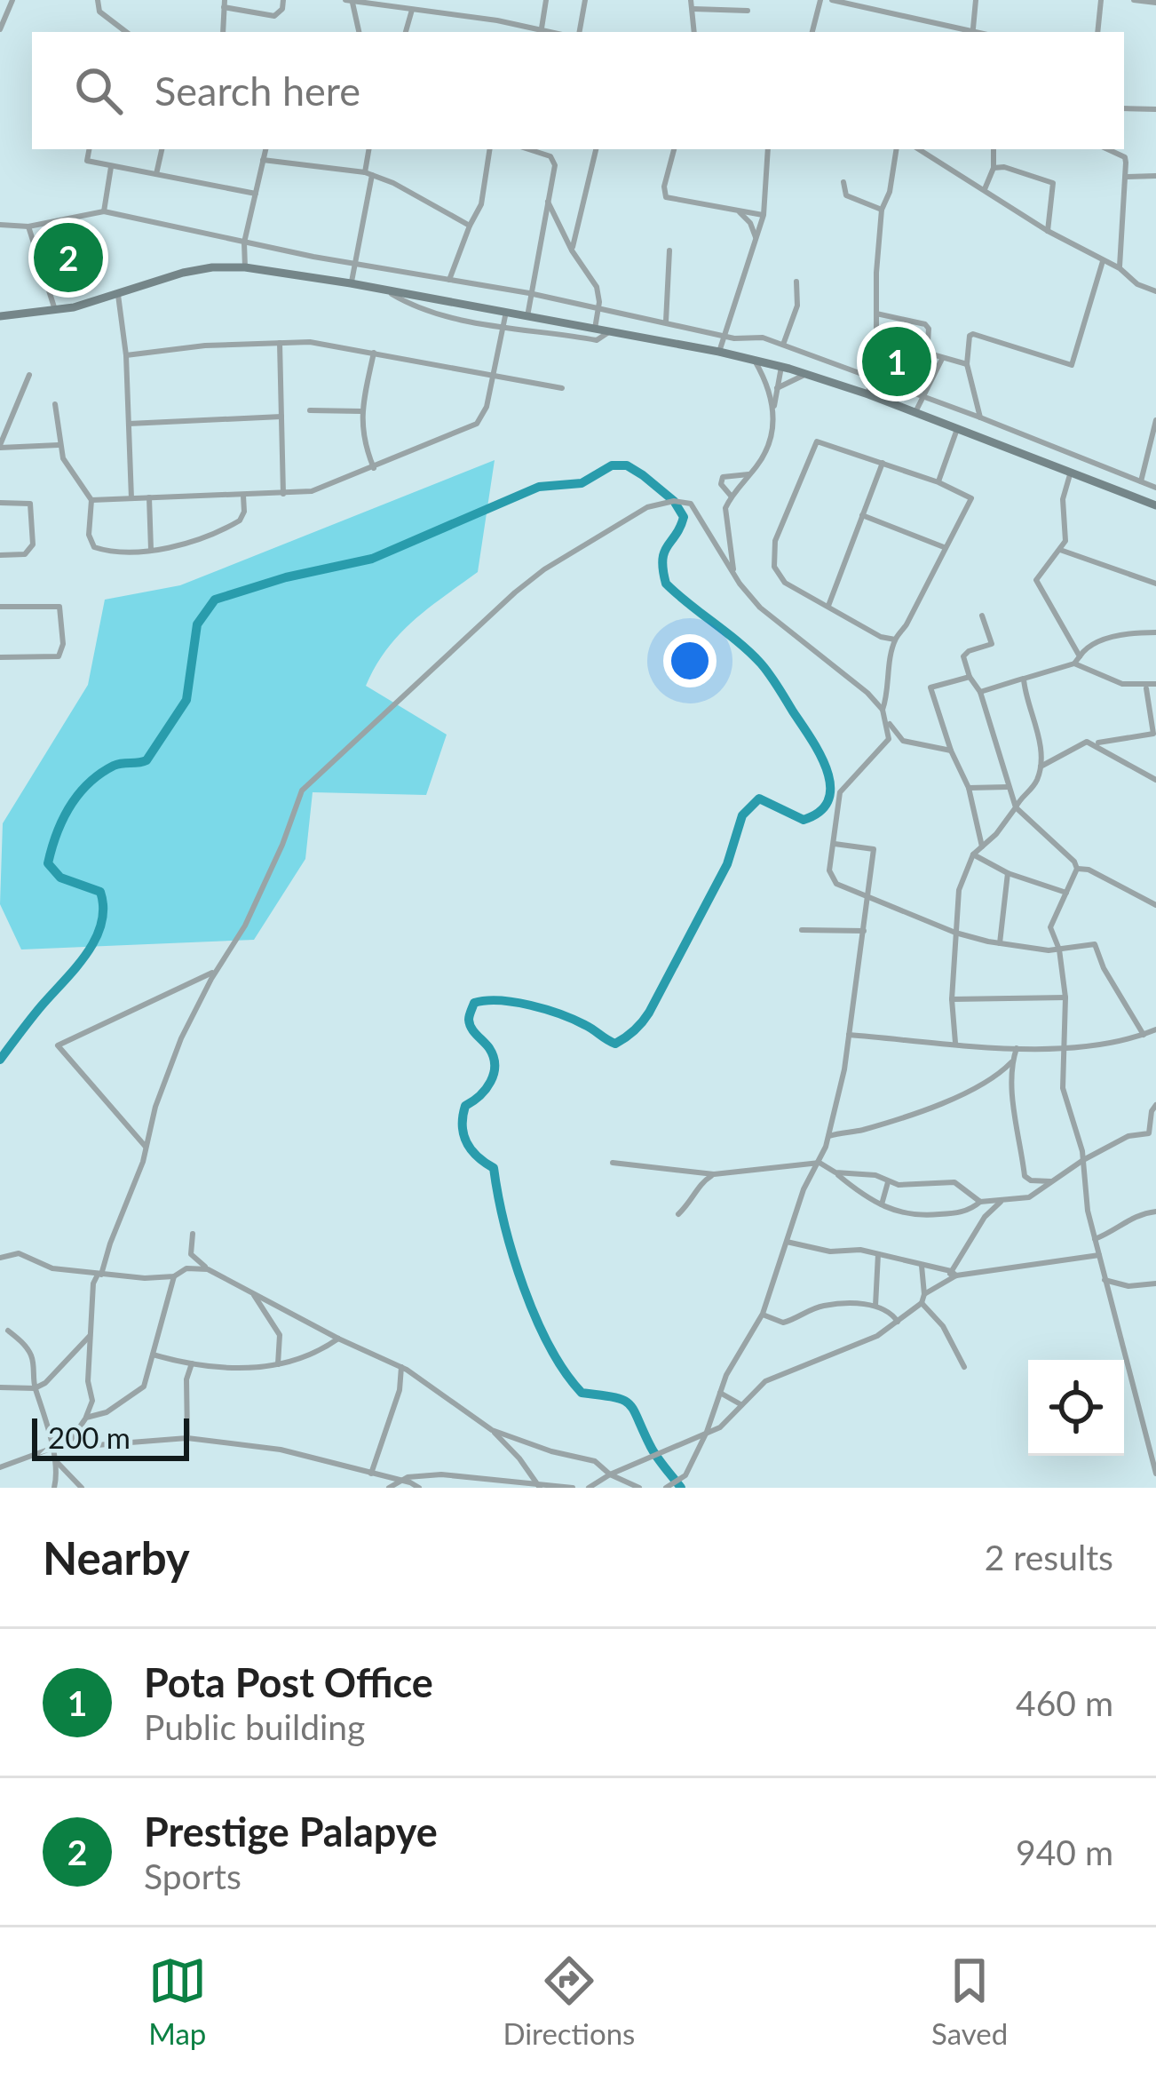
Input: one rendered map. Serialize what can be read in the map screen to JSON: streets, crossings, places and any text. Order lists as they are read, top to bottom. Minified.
{"scale_bar":"200 m","page":{"search":"Search here","pins":["2","1"],"scale":"200 m","heading":["Nearby","2 results"],"list":[{"mark":"1","name":"Pota Post Office","note":"Public building","value":"460 m"},{"mark":"2","name":"Prestige Palapye","note":"Sports","value":"940 m"}],"nav":["Map","Directions","Saved"]}}
